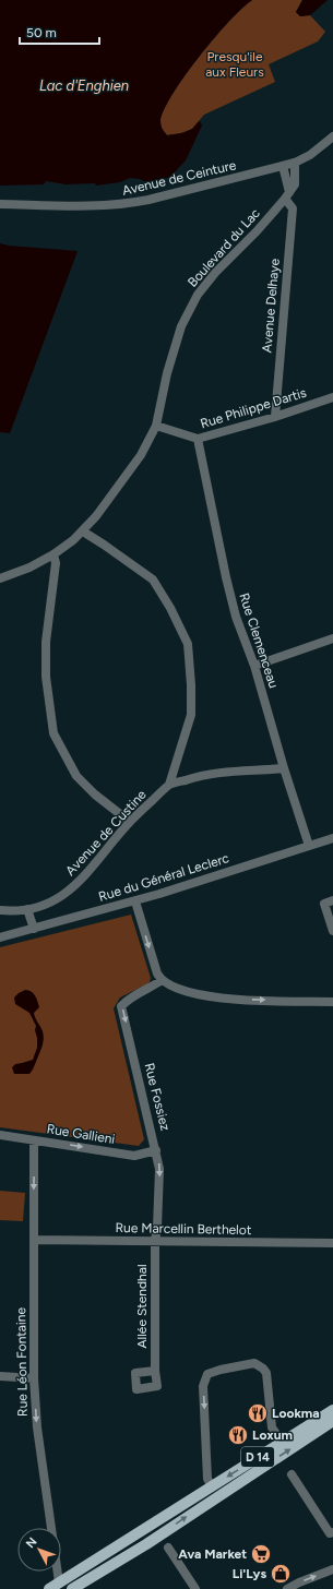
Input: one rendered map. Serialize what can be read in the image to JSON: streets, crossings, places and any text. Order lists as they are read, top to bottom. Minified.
{"streets":{"main road":["D 14"],"street":["Avenue de Ceinture","Boulevard du Lac","Avenue Delhaye","Rue Philippe Dartis","Rue Clemenceau","Avenue de Custine","Rue du Général Leclerc","Rue Fossiez","Rue Gallieni","Rue Marcellin Berthelot","Allée Stendhal","Rue Léon Fontaine"]},"crossings":[["Avenue de Ceinture","Boulevard du Lac"],["Boulevard du Lac","Avenue Delhaye"],["Boulevard du Lac","Rue Philippe Dartis"],["Avenue Delhaye","Rue Philippe Dartis"],["Rue Philippe Dartis","Rue Clemenceau"],["Rue Clemenceau","Avenue de Custine"],["Rue Clemenceau","Rue du Général Leclerc"],["Rue Fossiez","Rue Gallieni"],["Rue Fossiez","Rue Marcellin Berthelot"],["Rue Fossiez","Allée Stendhal"],["Rue Gallieni","Rue Léon Fontaine"],["Rue Marcellin Berthelot","Allée Stendhal"],["Rue Marcellin Berthelot","Rue Léon Fontaine"],["Rue Léon Fontaine","D 14"]],"one_way":["Rue Fossiez","Rue Gallieni","Rue Léon Fontaine"],"water":["Lac d'Enghien"],"parks":["Presqu'ile aux Fleurs"],"places":{"restaurant":["Lookma","Loxum"],"supermarket":["Ava Market"],"shop":["Li'Lys"]},"scale_bar":"50 m","north":"top left"}
